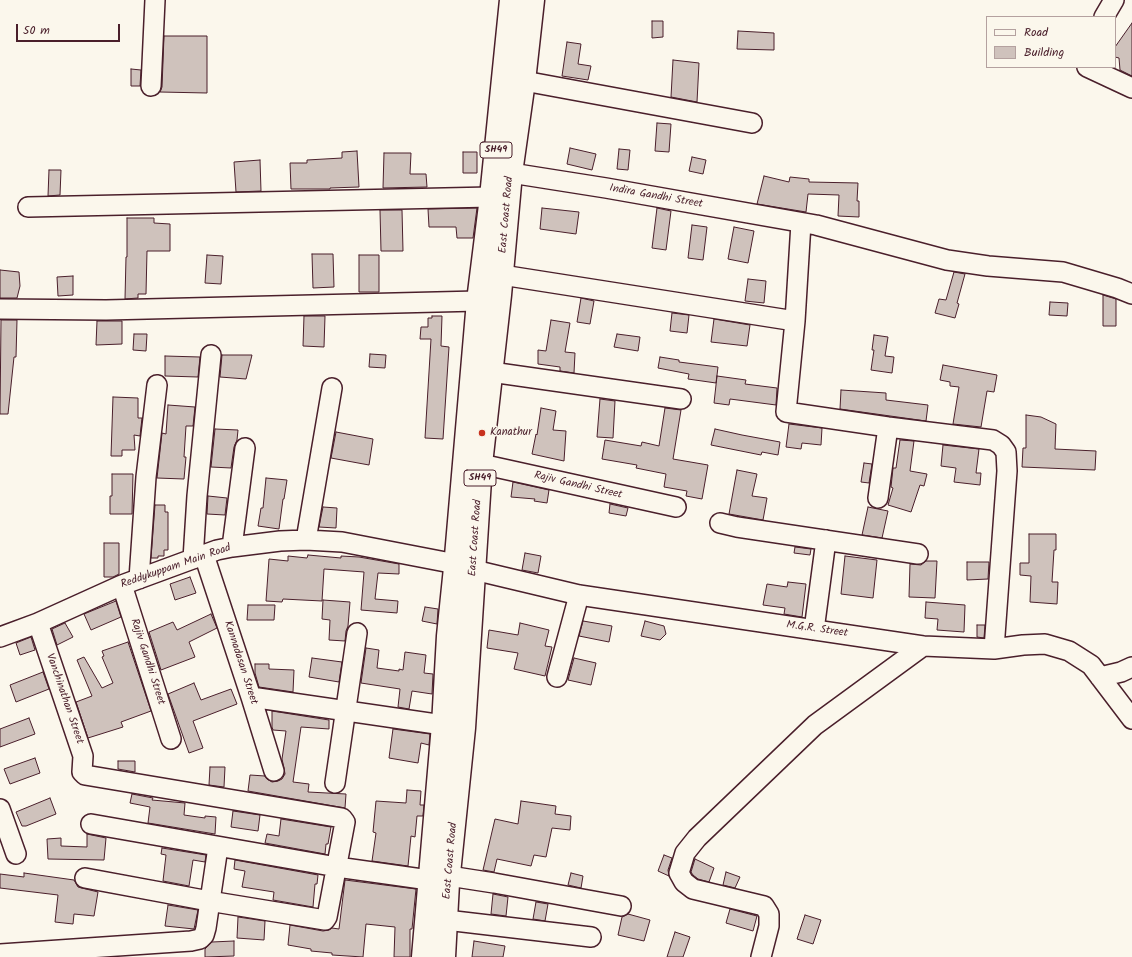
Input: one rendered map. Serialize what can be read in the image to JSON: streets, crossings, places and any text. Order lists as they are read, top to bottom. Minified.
{"streets":{"main road":["SH49","East Coast Road"],"street":["Indira Gandhi Street","Rajiv Gandhi Street","Reddykuppam Main Road","M.G.R. Street","Kannadasan Street","Vanchinathan Street"]},"crossings":[["Indira Gandhi Street","East Coast Road"],["East Coast Road","Rajiv Gandhi Street"],["East Coast Road","Reddykuppam Main Road"],["East Coast Road","M.G.R. Street"],["Rajiv Gandhi Street","Reddykuppam Main Road"],["Reddykuppam Main Road","M.G.R. Street"],["Reddykuppam Main Road","Kannadasan Street"],["Reddykuppam Main Road","Vanchinathan Street"]],"places":["Kanathur"],"legend":["Road","Building"],"scale_bar":"50 m"}
